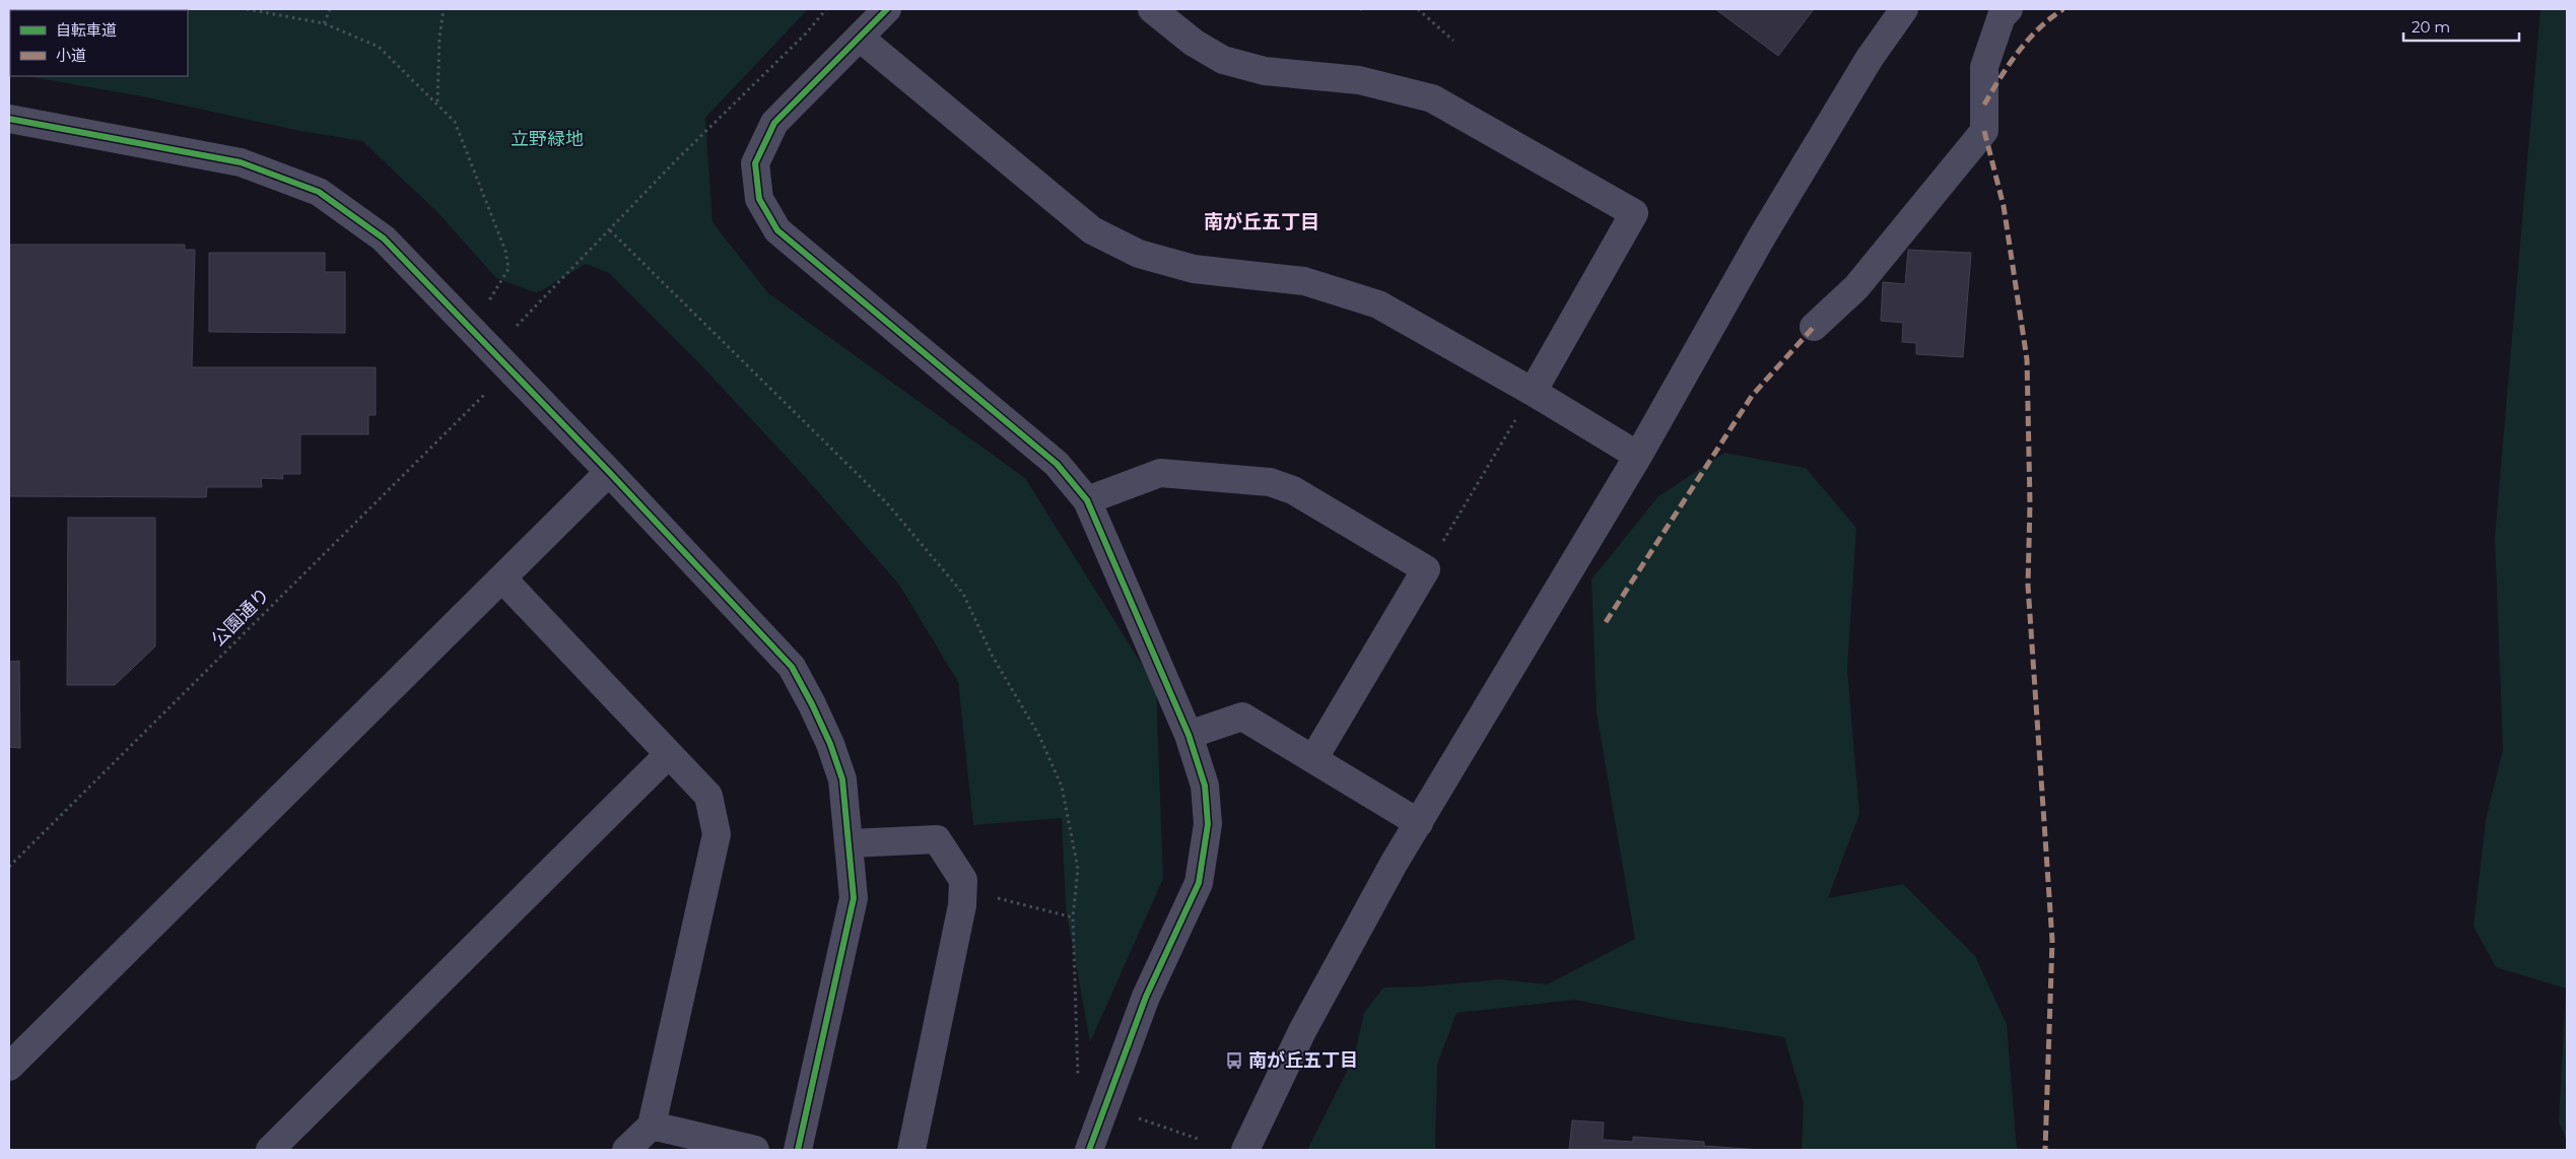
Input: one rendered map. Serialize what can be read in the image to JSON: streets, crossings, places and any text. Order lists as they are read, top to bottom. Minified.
{"streets":{"path":["公園通り"]},"districts":["南が丘五丁目"],"parks":["立野緑地"],"places":{"bus stop":["南が丘五丁目"]},"legend":["自転車道","小道"],"scale_bar":"20 m"}
